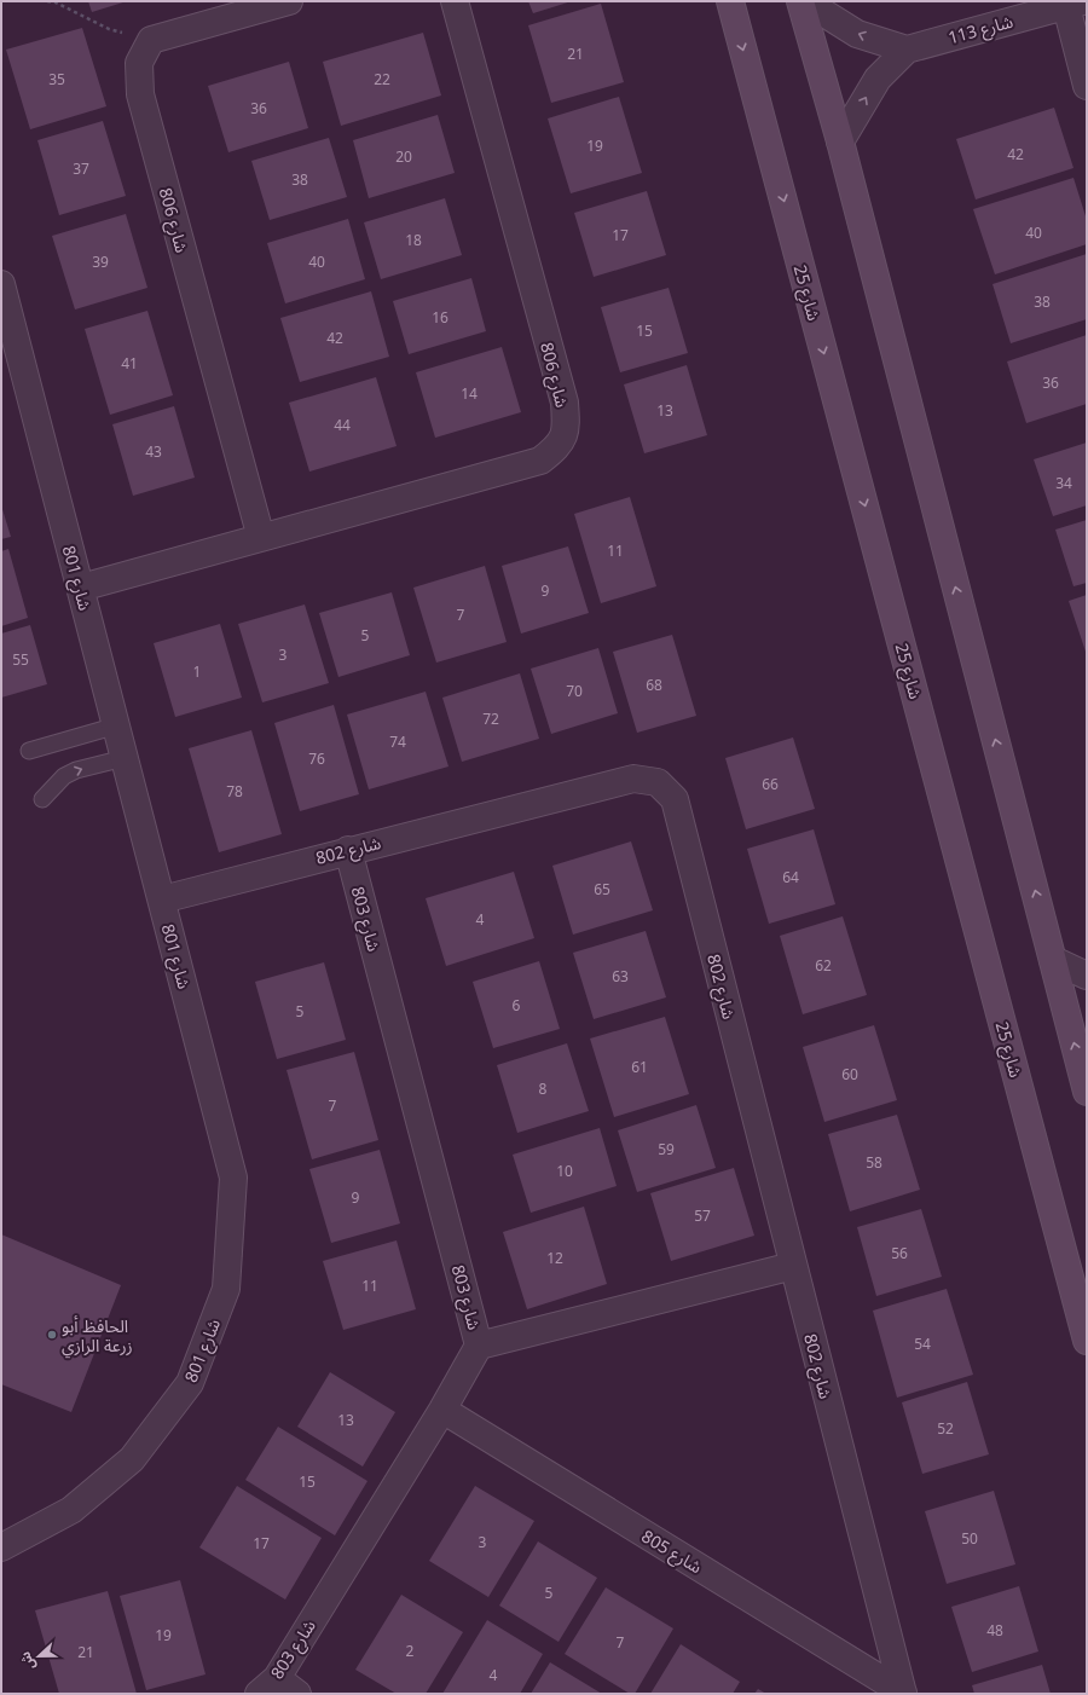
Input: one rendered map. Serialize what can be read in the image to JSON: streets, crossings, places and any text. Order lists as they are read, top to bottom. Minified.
{"streets":{"street":["شارع 113","شارع 806","شارع 25","شارع 801","شارع 802","شارع 803","شارع 805"]},"crossings":[["شارع 806","شارع 801"],["شارع 801","شارع 802"],["شارع 802","شارع 803"],["شارع 802","شارع 805"],["شارع 803","شارع 805"]],"one_way":["شارع 113"],"places":["الحافظ أبو زرعة الرازي"],"house_numbers":["21","35","22","36","19","42","20","37","38","40","17","18","39","40","38","16","15","42","41","36","14","13","44","43","34","11","9","7","5","3","55","1","68","70","72","74","76","66","78","64","65","4","62","63","6","5","61","60","8","7","59","58","10","9","57","56","12","11","54","13","52","15","50","3","17","5","48","19","7","2","21","4"],"north":"left"}
